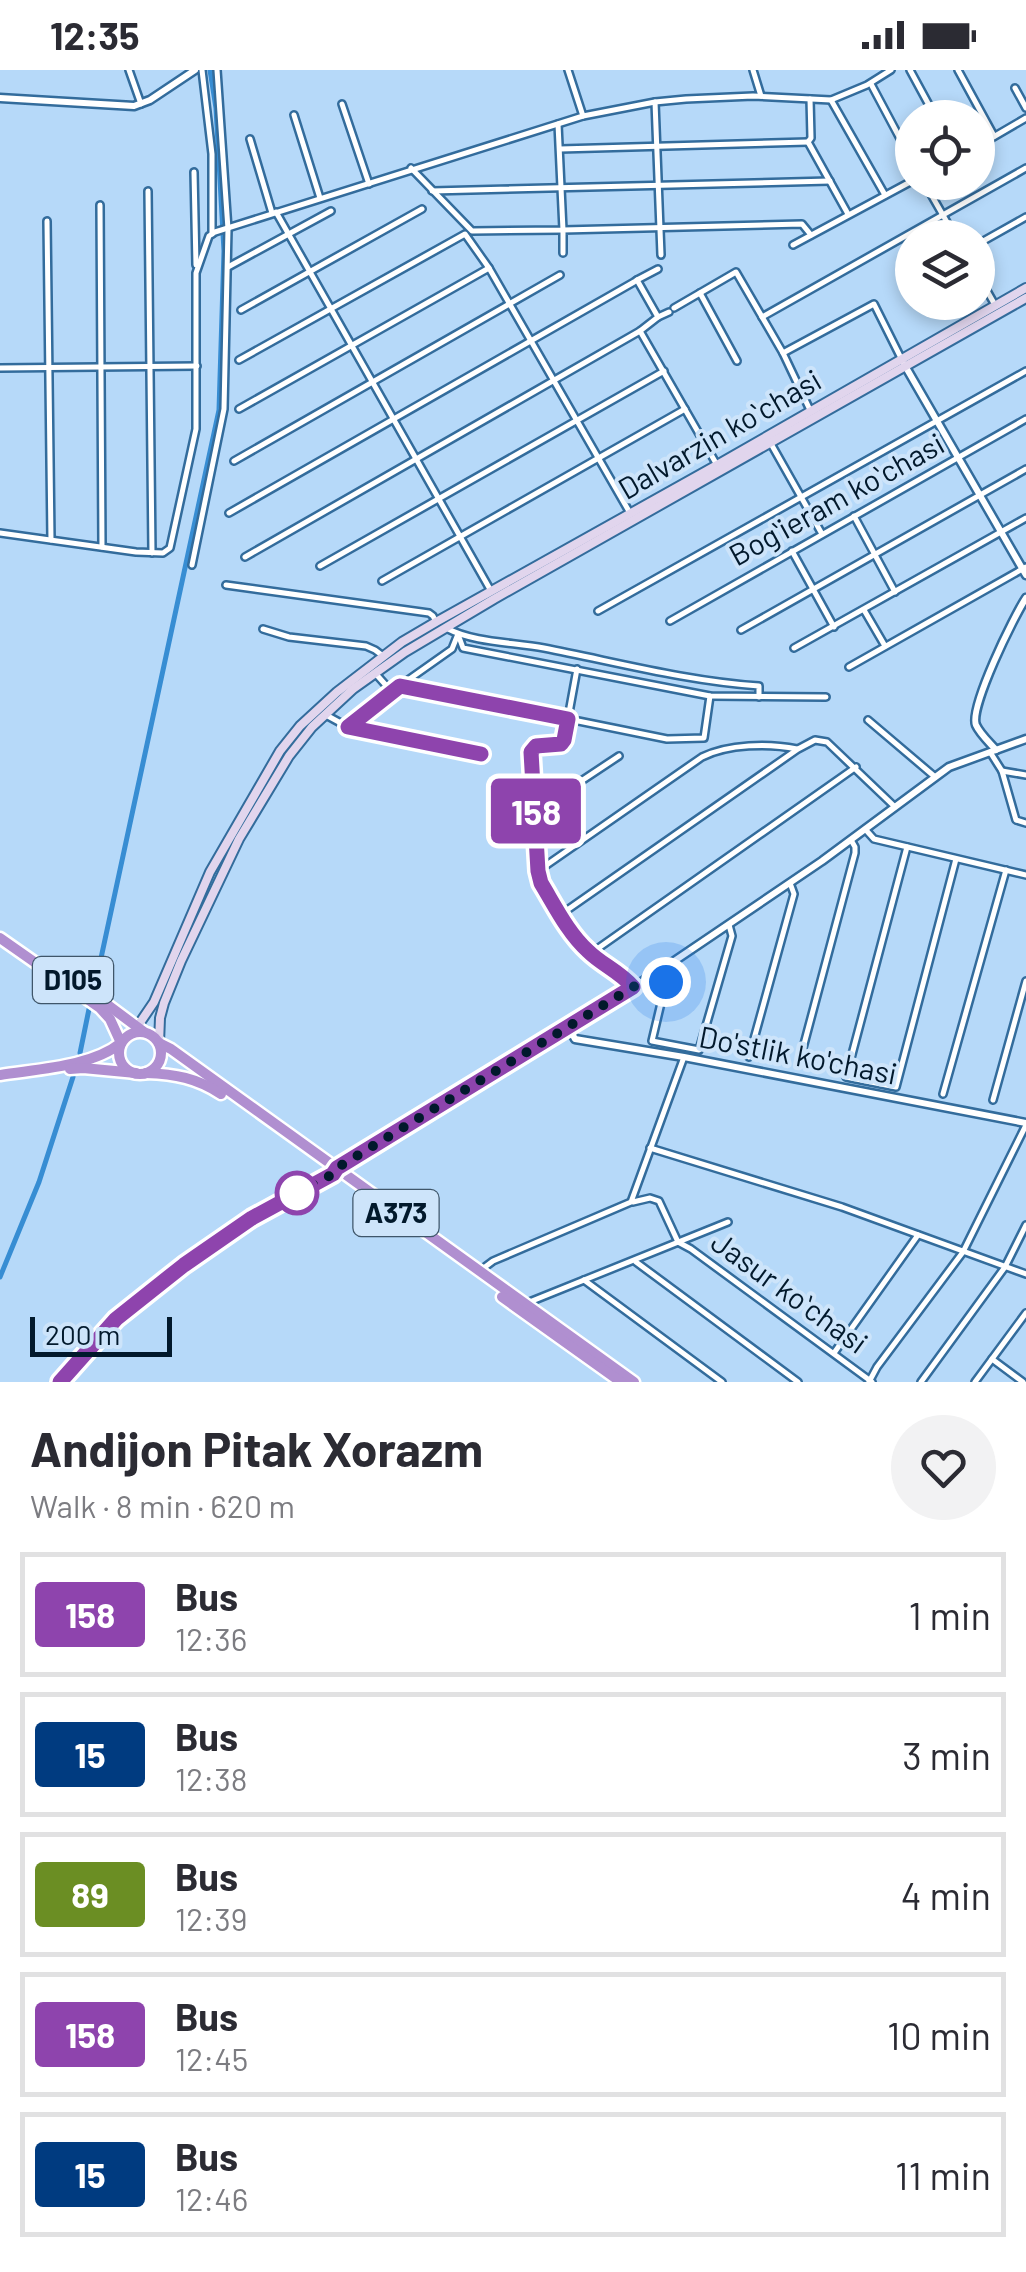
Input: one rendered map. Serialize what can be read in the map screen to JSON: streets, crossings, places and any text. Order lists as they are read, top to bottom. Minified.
{"streets":{"highway":["D105","A373"],"main road":["Dalvarzin koʻchasi"],"street":["Bogʻieram koʻchasi","Do'stlik ko'chasi","Jasur koʻchasi"]},"crossings":[["D105","A373"]],"lines":["bus line 158"],"scale_bar":"200 m","page":{"status":"12:35","on_map":"158","scale":"200 m","heading":["Andijon Pitak Xorazm","Walk · 8 min · 620 m"],"list":[{"mark":"158","name":"Bus","note":"12:36","value":"1 min"},{"mark":"15","name":"Bus","note":"12:38","value":"3 min"},{"mark":"89","name":"Bus","note":"12:39","value":"4 min"},{"mark":"158","name":"Bus","note":"12:45","value":"10 min"},{"mark":"15","name":"Bus","note":"12:46","value":"11 min"}]}}
